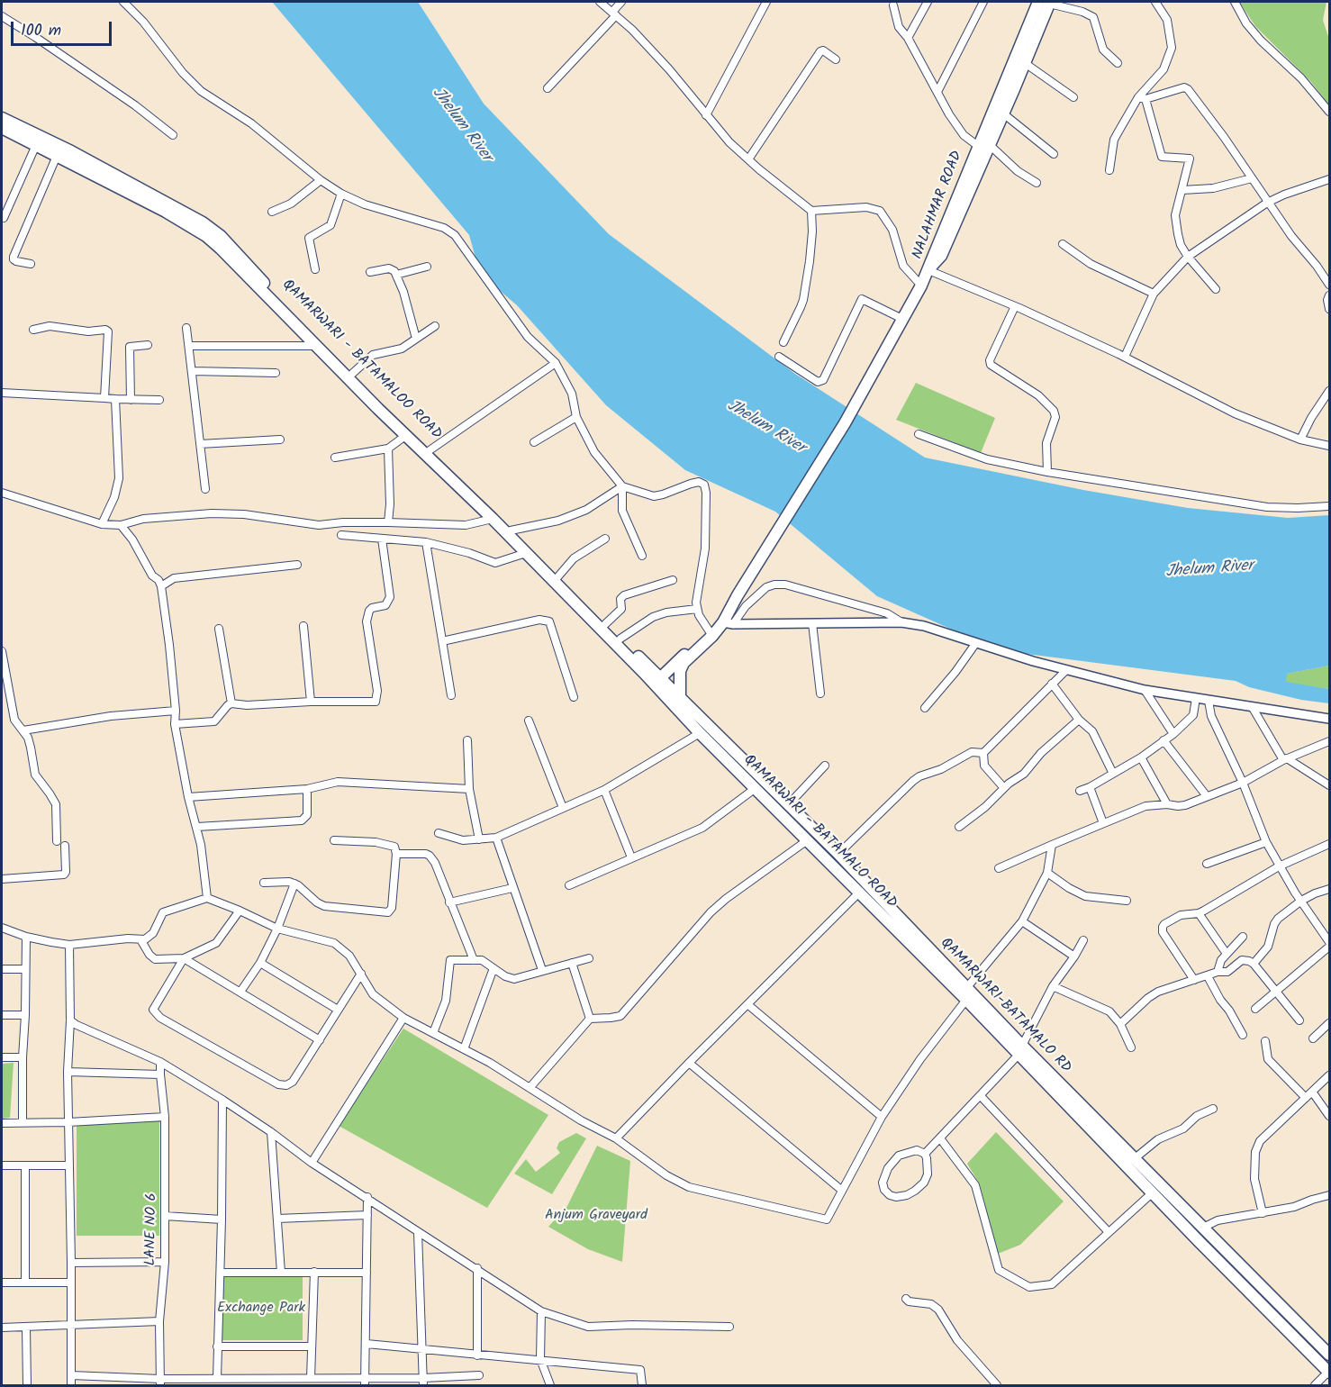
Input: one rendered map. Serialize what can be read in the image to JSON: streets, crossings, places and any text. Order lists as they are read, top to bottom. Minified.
{"streets":{"main road":["NALAHMAR ROAD","QAMARWARI - BATAMALOO ROAD","QAMARWARI - BATAMALO ROAD","QAMARWARI-BATAMALO RD"],"street":["LANE NO 6"]},"crossings":[["QAMARWARI - BATAMALOO ROAD","QAMARWARI - BATAMALO ROAD"],["QAMARWARI - BATAMALOO ROAD","QAMARWARI-BATAMALO RD"],["QAMARWARI - BATAMALO ROAD","QAMARWARI-BATAMALO RD"]],"water":["Jhelum River"],"parks":["Anjum Graveyard","Exchange Park"],"scale_bar":"100 m"}
